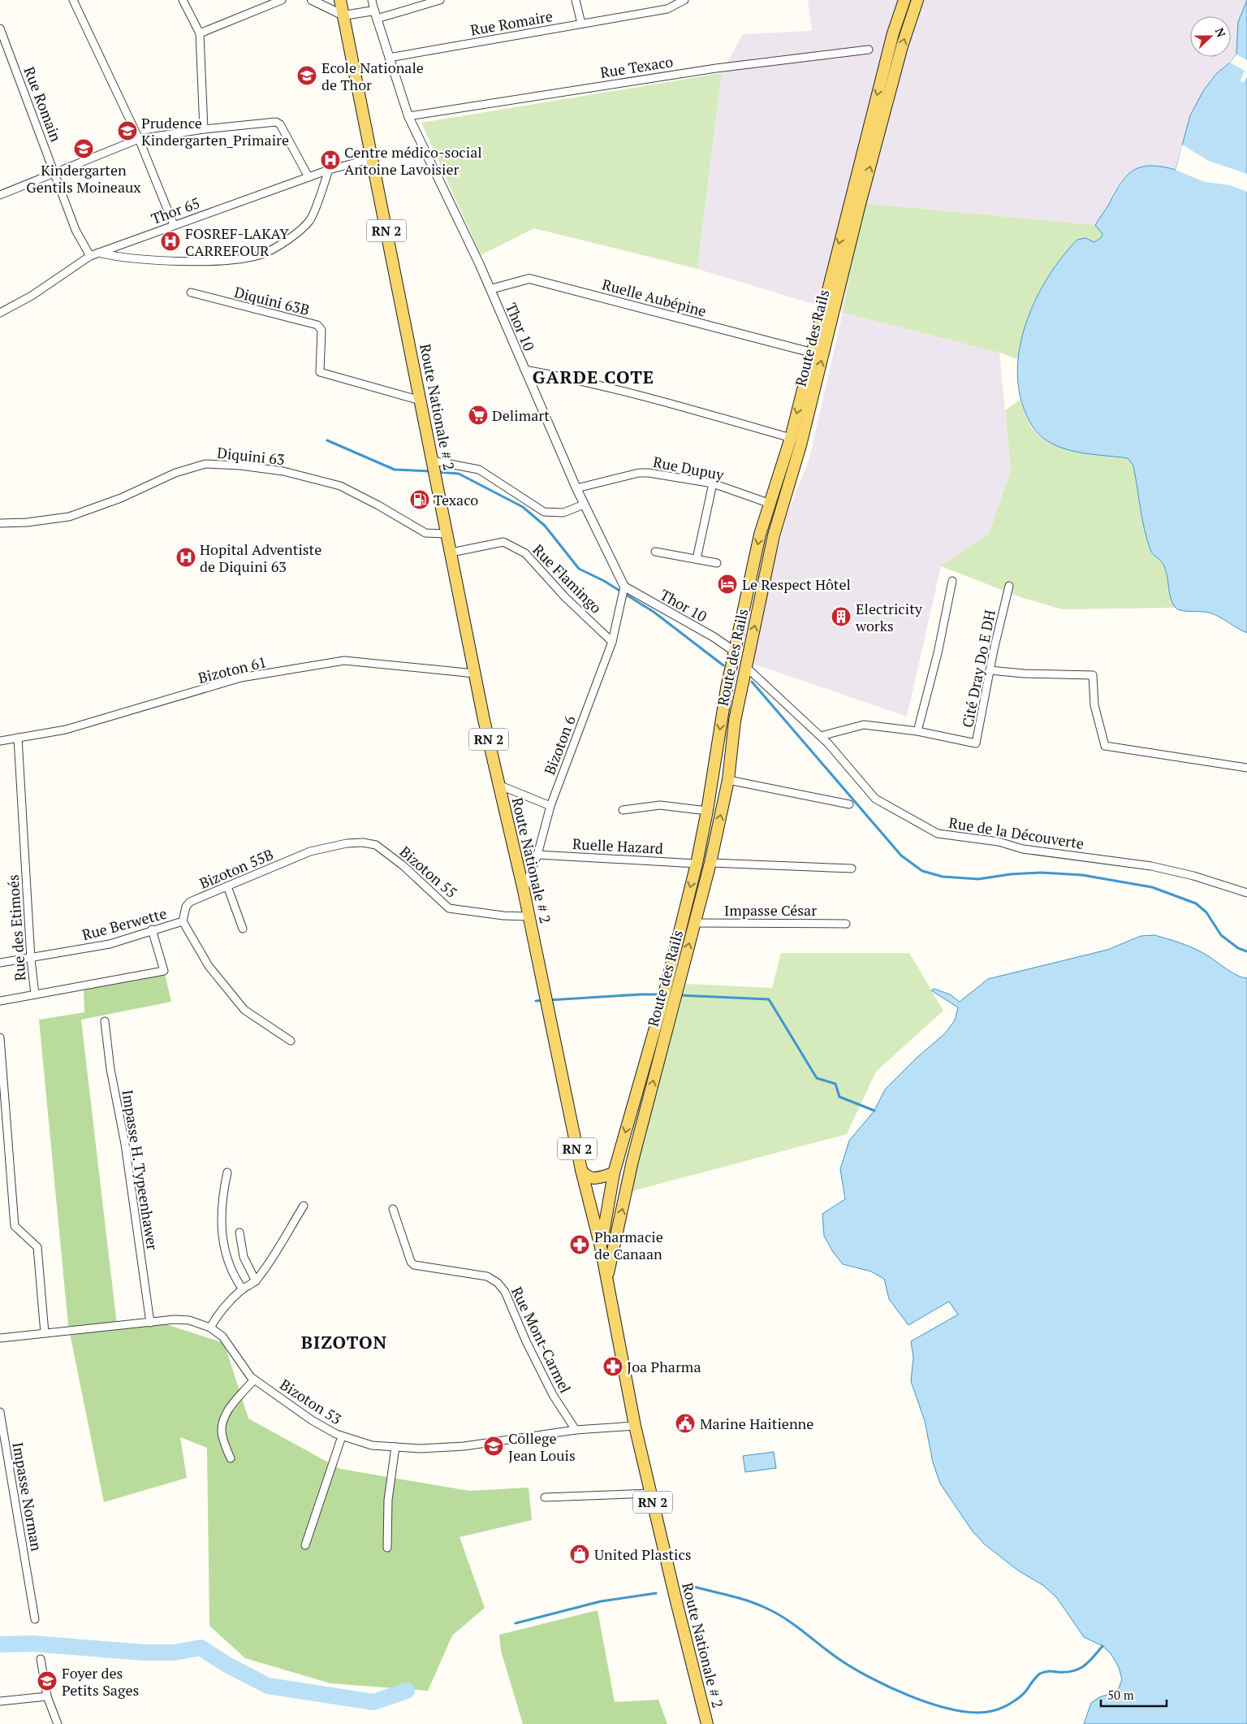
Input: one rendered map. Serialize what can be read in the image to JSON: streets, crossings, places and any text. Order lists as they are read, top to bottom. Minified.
{"streets":{"main road":["RN 2","Route des Rails","Route Nationale # 2"],"street":["Rue Romaire","Rue Texaco","Rue Romain","Thor 65","Ruelle Aubépine","Diquini 63B","Thor 10","Diquini 63","Rue Dupuy","Rue Flamingo","Cité Dray Do E DH","Bizoton 61","Bizoton 6","Rue de la Découverte","Ruelle Hazard","Bizoton 55B","Bizoton 55","Impasse César","Rue Berwette","Rue des Etimoés","Impasse H. Typeenhawer","Rue Mont-Carmel","Bizoton 53","Impasse Norman"]},"crossings":[["Rue Romaire","Thor 10"],["Rue Texaco","Thor 10"],["Rue Romain","Thor 65"],["Thor 65","Route Nationale # 2"],["Ruelle Aubépine","Thor 10"],["Ruelle Aubépine","Route des Rails"],["Diquini 63B","Route Nationale # 2"],["Thor 10","Route des Rails"],["Thor 10","Rue Dupuy"],["Thor 10","Bizoton 6"],["Route des Rails","Route Nationale # 2"],["Route des Rails","Rue Dupuy"],["Route des Rails","Rue de la Découverte"],["Route des Rails","Ruelle Hazard"],["Route des Rails","Impasse César"],["Route Nationale # 2","Diquini 63"],["Route Nationale # 2","Rue Flamingo"],["Route Nationale # 2","Bizoton 61"],["Route Nationale # 2","Bizoton 6"],["Route Nationale # 2","Bizoton 55"],["Route Nationale # 2","Bizoton 53"],["Rue Flamingo","Bizoton 6"],["Cité Dray Do E DH","Rue de la Découverte"],["Bizoton 61","Rue des Etimoés"],["Bizoton 6","Ruelle Hazard"],["Bizoton 55B","Bizoton 55"],["Bizoton 55B","Rue Berwette"],["Rue Berwette","Rue des Etimoés"],["Impasse H. Typeenhawer","Bizoton 53"],["Rue Mont-Carmel","Bizoton 53"]],"districts":["GARDE COTE","BIZOTON"],"places":{"school or university":["Ecole Nationale de Thor","Prudence Kindergarten_Primaire","Kindergarten Gentils Moineaux","College Jean Louis","Foyer des Petits Sages"],"hospital":["Centre médico-social Antoine Lavoisier","FOSREF-LAKAY CARREFOUR","Hopital Adventiste de Diquini 63"],"supermarket":["Delimart"],"fuel station":["Texaco"],"hotel":["Le Respect Hôtel"],"building":["Electricity works"],"pharmacy":["Pharmacie de Canaan","Joa Pharma"],"public building":["Marine Haitienne"],"shop":["United Plastics"]},"scale_bar":"50 m","north":"right"}
